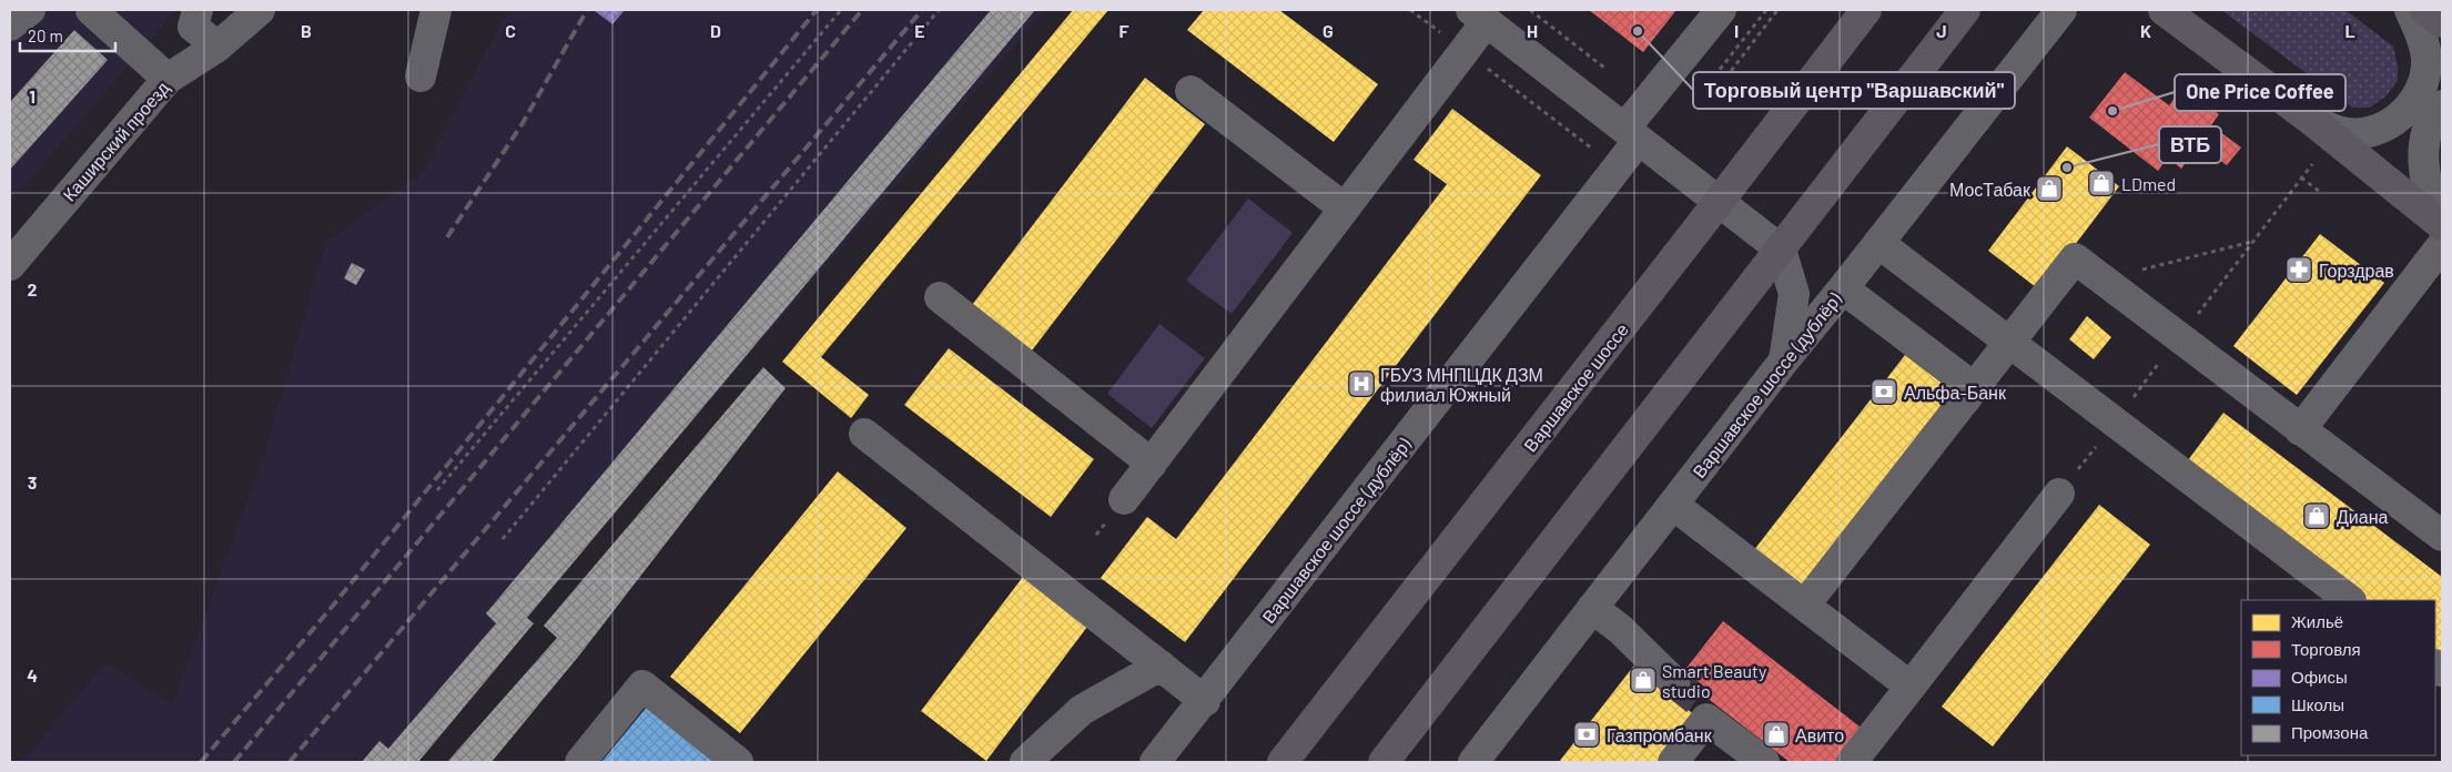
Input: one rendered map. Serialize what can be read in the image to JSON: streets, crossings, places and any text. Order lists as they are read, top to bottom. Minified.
{"streets":{"main road":["Варшавское шоссе"],"street":["Каширский проезд","Варшавское шоссе (дублёр)"]},"places":{"other":["Торговый центр \"Варшавский\"","One Price Coffee","ВТБ"],"shop":["LDmed","МосТабак","Диана","Smart Beauty studio","Авито"],"pharmacy":["Горздрав"],"hospital":["ГБУЗ МНПЦДК ДЗМ филиал Южный"],"bank":["Альфа-Банк","Газпромбанк"]},"legend":["Жильё","Торговля","Офисы","Школы","Промзона"],"scale_bar":"20 m","grid":{"columns":["B","C","D","E","F","G","H","I","J","K","L"],"rows":["1","2","3","4"]}}
